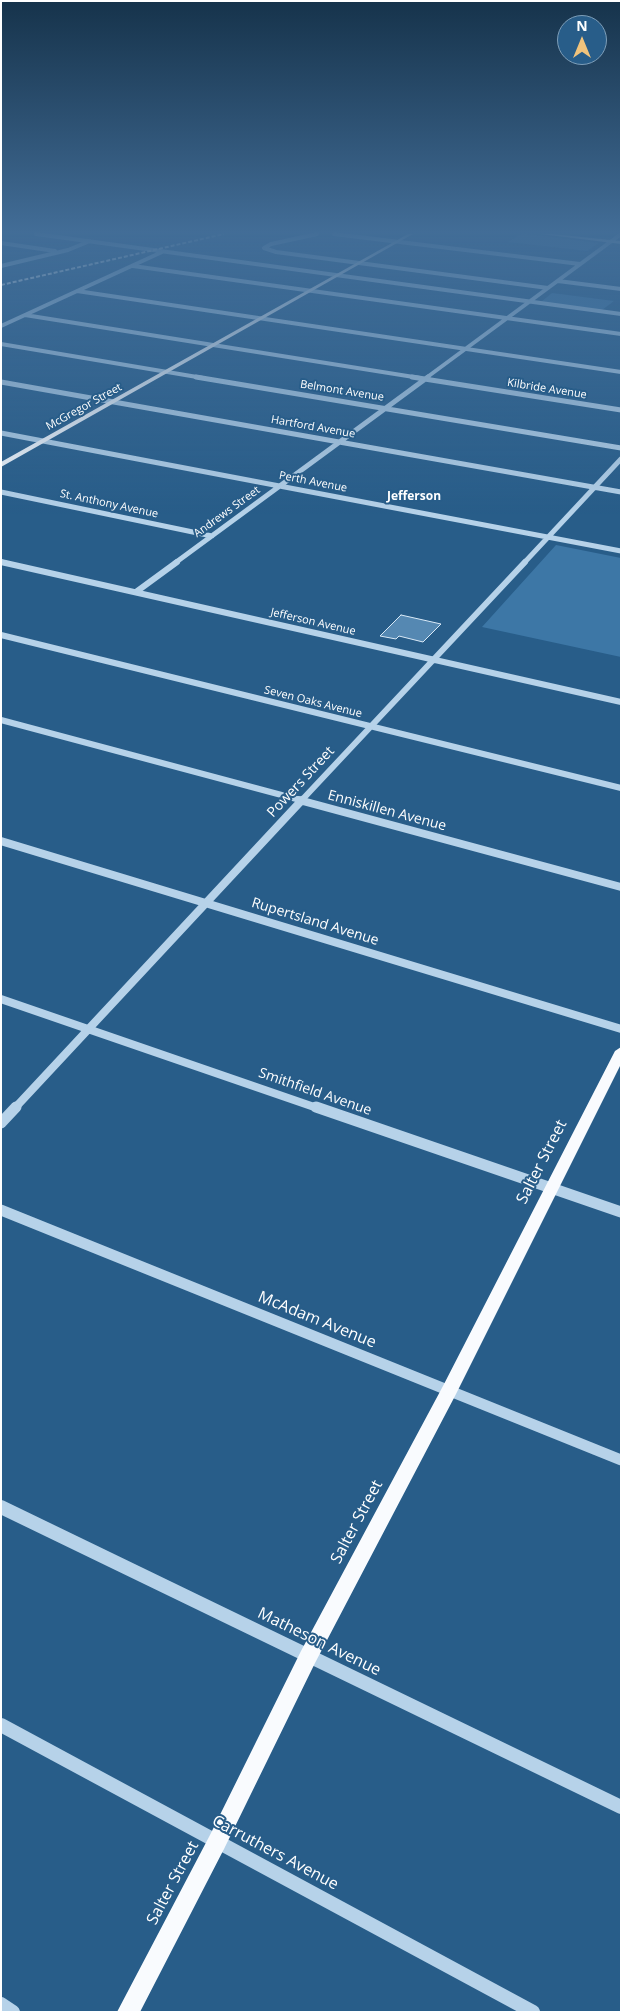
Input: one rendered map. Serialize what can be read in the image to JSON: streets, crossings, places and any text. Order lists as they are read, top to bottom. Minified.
{"streets":{"main road":["McGregor Street","Salter Street"],"street":["Kilbride Avenue","Belmont Avenue","Hartford Avenue","Perth Avenue","St. Anthony Avenue","Andrews Street","Jefferson Avenue","Seven Oaks Avenue","Powers Street","Enniskillen Avenue","Rupertsland Avenue","Smithfield Avenue","McAdam Avenue","Matheson Avenue","Carruthers Avenue"]},"crossings":[["Kilbride Avenue","McGregor Street"],["Kilbride Avenue","Andrews Street"],["Belmont Avenue","McGregor Street"],["Belmont Avenue","Andrews Street"],["McGregor Street","Hartford Avenue"],["McGregor Street","Perth Avenue"],["Hartford Avenue","Andrews Street"],["Hartford Avenue","Powers Street"],["Perth Avenue","Andrews Street"],["Perth Avenue","Powers Street"],["St. Anthony Avenue","Andrews Street"],["Andrews Street","Jefferson Avenue"],["Jefferson Avenue","Powers Street"],["Seven Oaks Avenue","Powers Street"],["Powers Street","Enniskillen Avenue"],["Powers Street","Rupertsland Avenue"],["Powers Street","Smithfield Avenue"],["Smithfield Avenue","Salter Street"],["Salter Street","McAdam Avenue"],["Salter Street","Matheson Avenue"],["Salter Street","Carruthers Avenue"]],"districts":["Jefferson"],"north":"top"}
